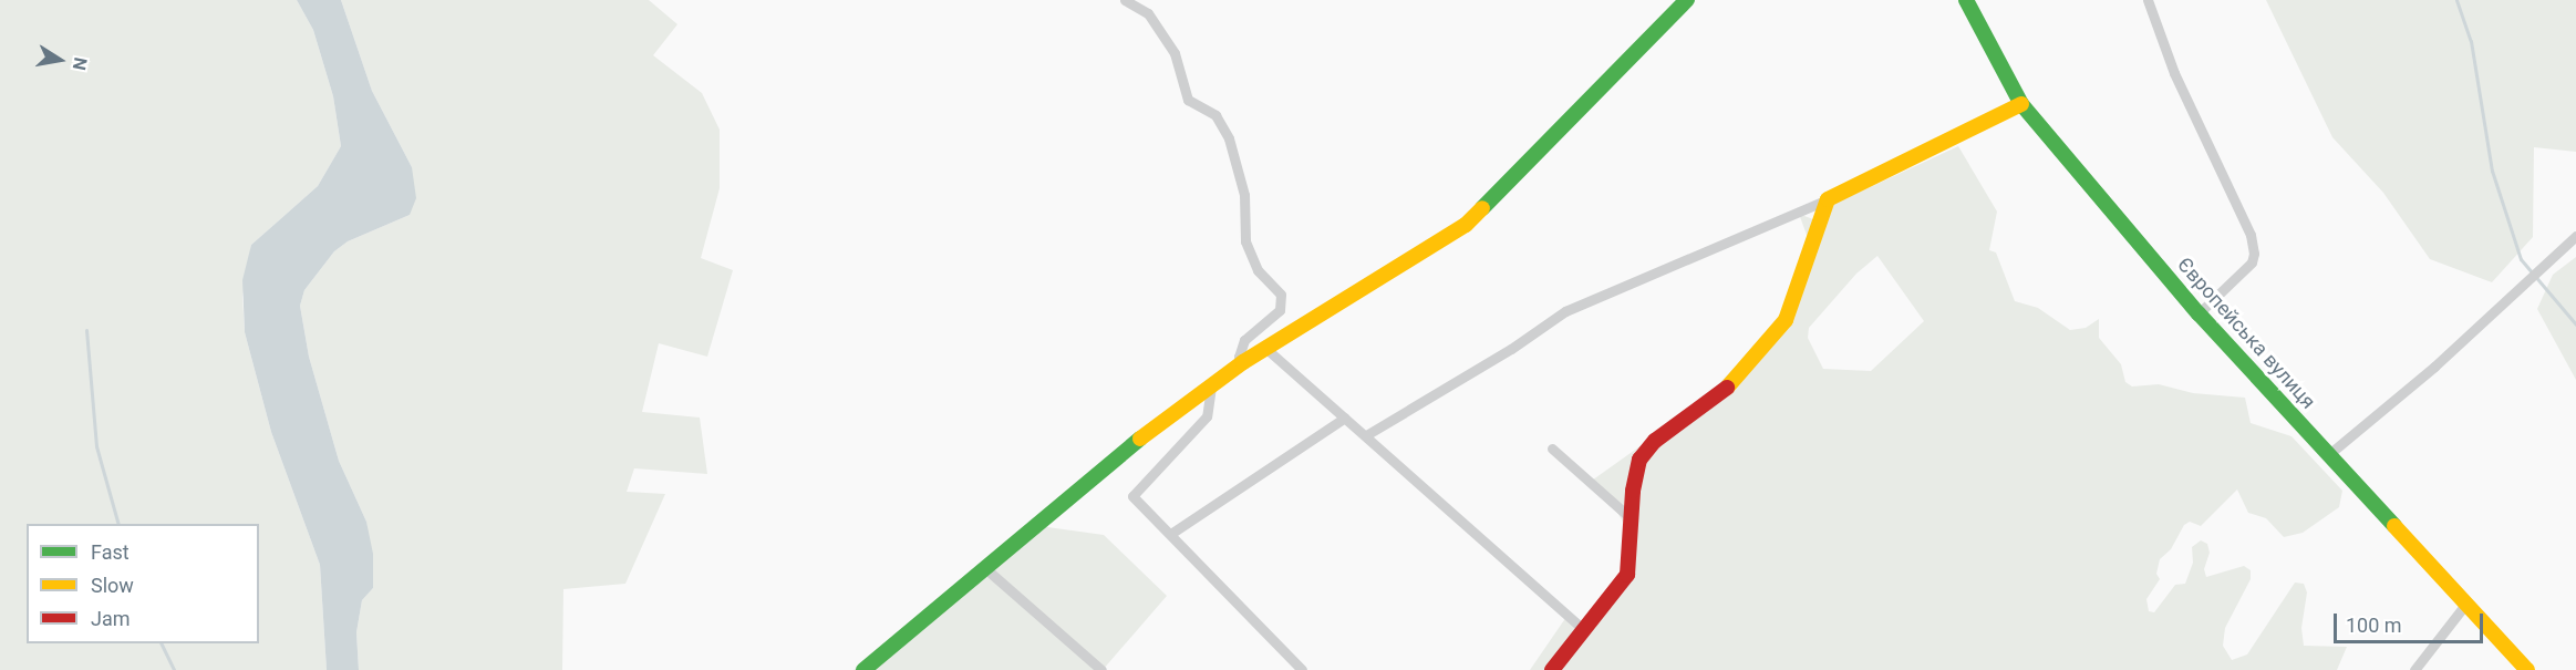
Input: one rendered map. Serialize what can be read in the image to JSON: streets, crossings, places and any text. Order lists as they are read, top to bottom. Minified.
{"streets":{"street":["Європейська вулиця"]},"legend":["Fast","Slow","Jam"],"scale_bar":"100 m","north":"right"}
